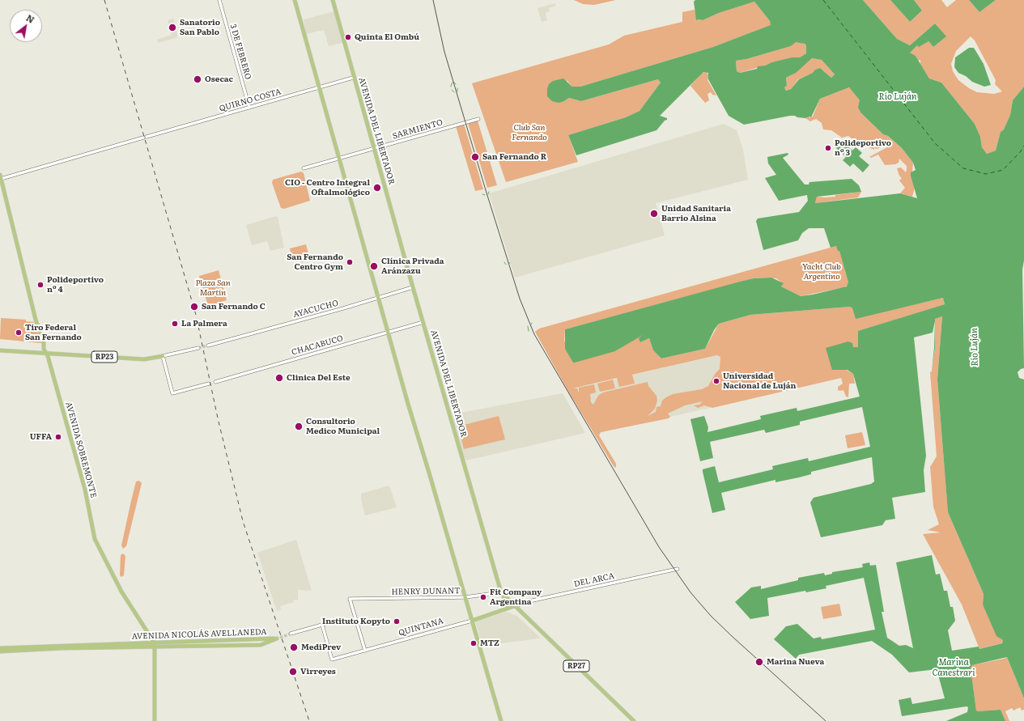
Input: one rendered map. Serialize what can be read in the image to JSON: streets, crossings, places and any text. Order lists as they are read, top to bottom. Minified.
{"streets":{"main road":["AVENIDA DEL LIBERTADOR","RP23","AVENIDA SOBREMONTE","QUINTANA","AVENIDA NICOLÁS AVELLANEDA","RP27"],"street":["3 DE FEBRERO","QUIRNO COSTA","SARMIENTO","AYACUCHO","CHACABUCO","DEL ARCA","HENRY DUNANT"]},"crossings":[["3 DE FEBRERO","QUIRNO COSTA"],["QUIRNO COSTA","AVENIDA DEL LIBERTADOR"],["SARMIENTO","AVENIDA DEL LIBERTADOR"],["AVENIDA DEL LIBERTADOR","AYACUCHO"],["AVENIDA DEL LIBERTADOR","CHACABUCO"],["AVENIDA DEL LIBERTADOR","DEL ARCA"],["AVENIDA DEL LIBERTADOR","HENRY DUNANT"],["AVENIDA DEL LIBERTADOR","QUINTANA"],["AVENIDA DEL LIBERTADOR","RP27"],["RP23","AVENIDA SOBREMONTE"],["AVENIDA SOBREMONTE","AVENIDA NICOLÁS AVELLANEDA"],["DEL ARCA","QUINTANA"],["HENRY DUNANT","RP27"],["QUINTANA","RP27"]],"water":["Río Luján","Marina Canestrari"],"parks":["Club San Fernando","Yacht Club Argentino","Plaza San Martín"],"places":["Sanatorio San Pablo","Quinta El Ombú","Osecac","Polideportivo nº 3","San Fernando R","CIO - Centro Integral Oftalmológico","Unidad Sanitaria Barrio Alsina","San Fernando Centro Gym","Clínica Privada Aránzazu","Polideportivo nº 4","San Fernando C","La Palmera","Tiro Federal San Fernando","Clinica Del Este","Universidad Nacional de Luján","Consultorio Medico Municipal","UFFA","Fit Company Argentina","Instituto Kopyto","MTZ","MediPrev","Marina Nueva","Virreyes"],"north":"top right"}
